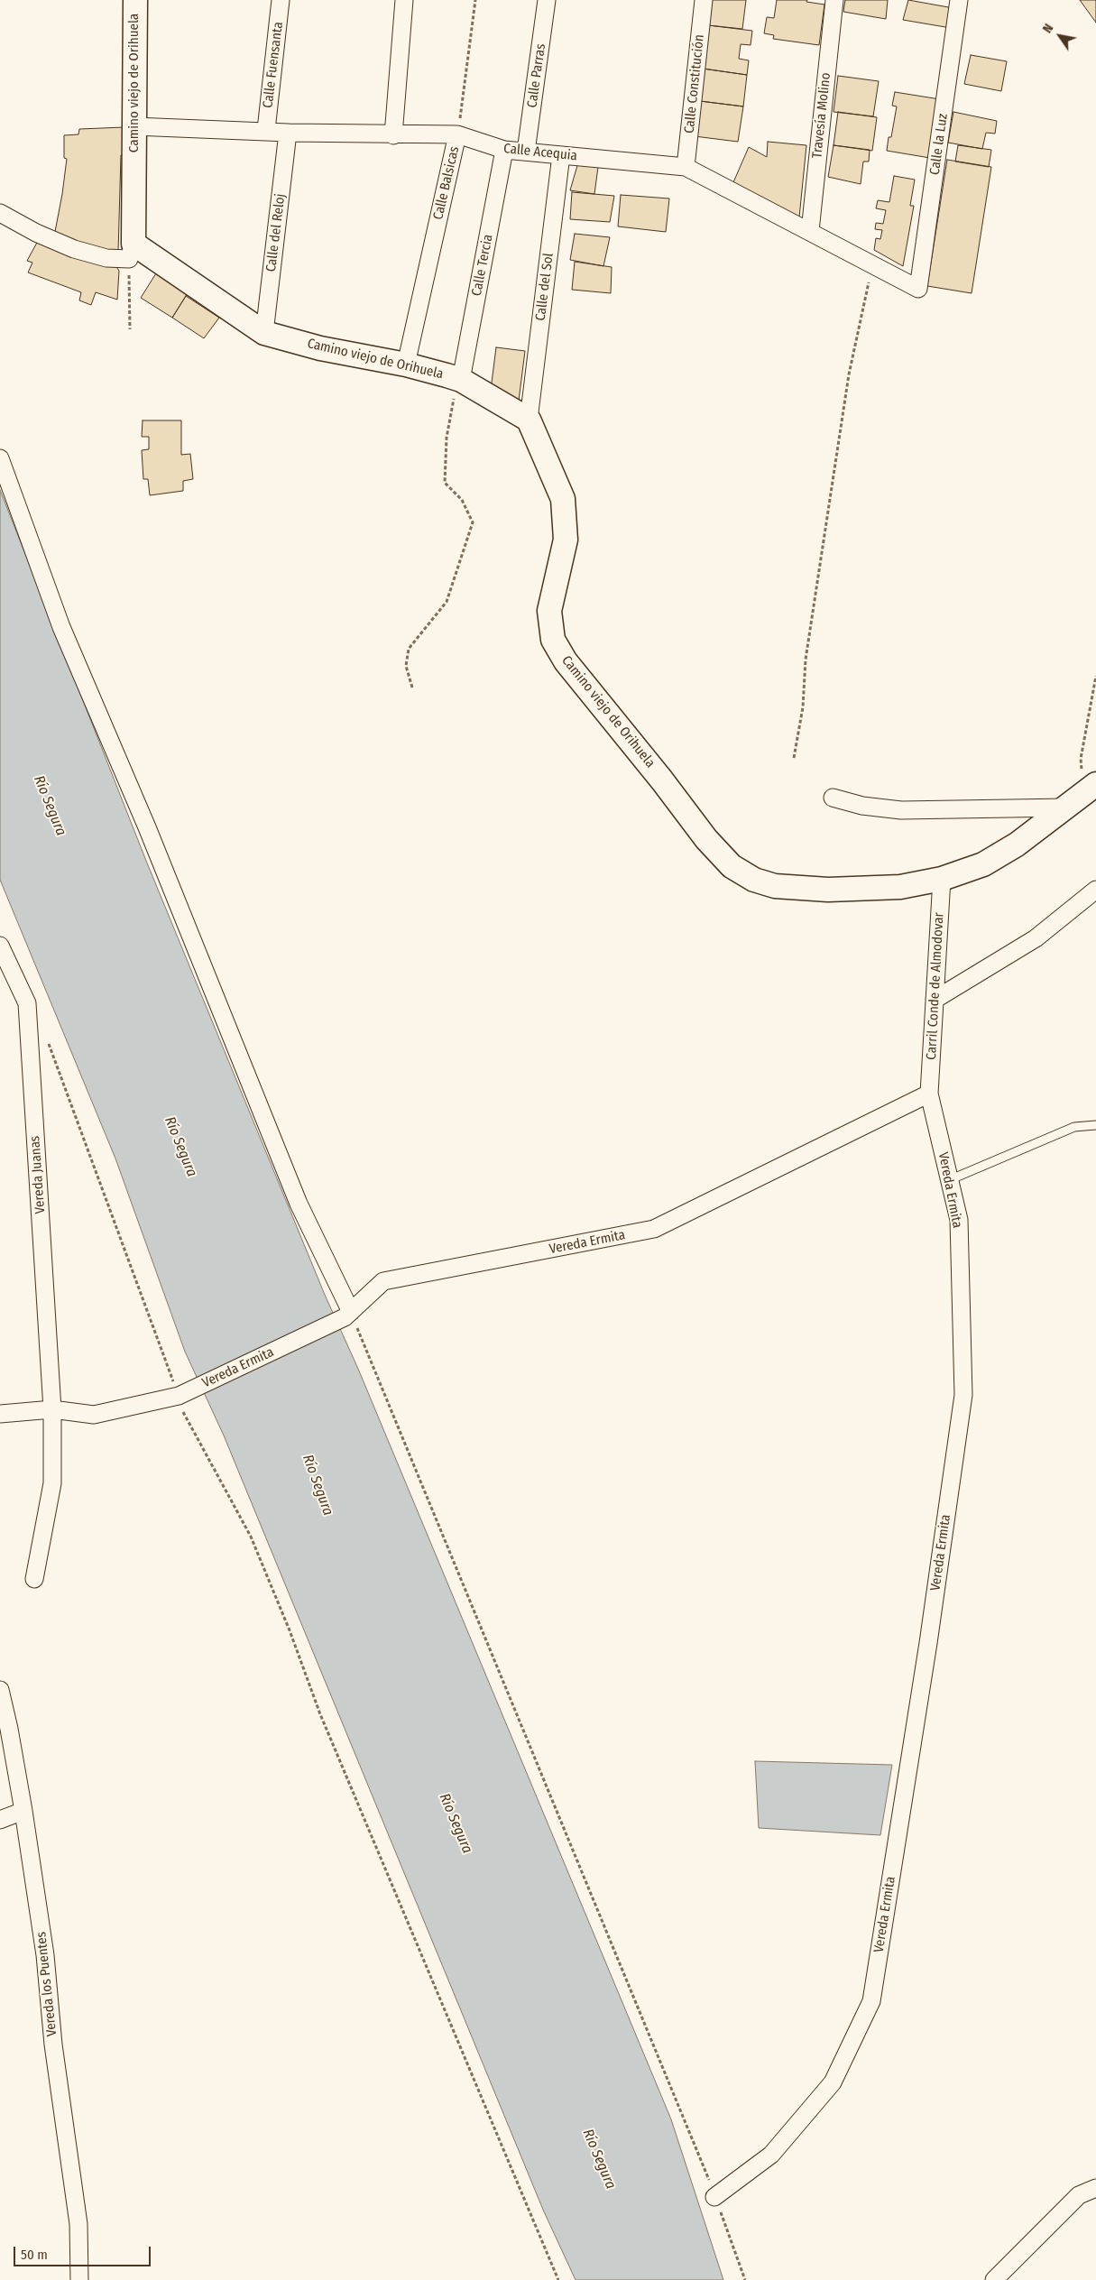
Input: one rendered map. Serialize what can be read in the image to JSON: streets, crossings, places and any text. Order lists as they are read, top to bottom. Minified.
{"streets":{"main road":["Camino viejo de Orihuela"],"street":["Calle Fuensanta","Calle Parras","Calle Constitución","Travesía Molino","Calle la Luz","Calle Acequia","Calle Balsicas","Calle del Reloj","Calle Tercia","Calle del Sol","Carril Conde de Almodovar","Vereda Juanas","Vereda Ermita","Vereda los Puentes"]},"crossings":[["Calle Fuensanta","Calle Acequia"],["Calle Parras","Calle Acequia"],["Camino viejo de Orihuela","Calle Acequia"],["Camino viejo de Orihuela","Calle Balsicas"],["Camino viejo de Orihuela","Calle del Reloj"],["Camino viejo de Orihuela","Calle Tercia"],["Camino viejo de Orihuela","Calle del Sol"],["Camino viejo de Orihuela","Carril Conde de Almodovar"],["Calle Constitución","Calle Acequia"],["Travesía Molino","Calle Acequia"],["Calle la Luz","Calle Acequia"],["Calle Acequia","Calle Balsicas"],["Calle Acequia","Calle del Reloj"],["Calle Acequia","Calle Tercia"],["Calle Acequia","Calle del Sol"],["Carril Conde de Almodovar","Vereda Ermita"],["Vereda Juanas","Vereda Ermita"]],"water":["Río Segura"],"scale_bar":"50 m","north":"top left"}
